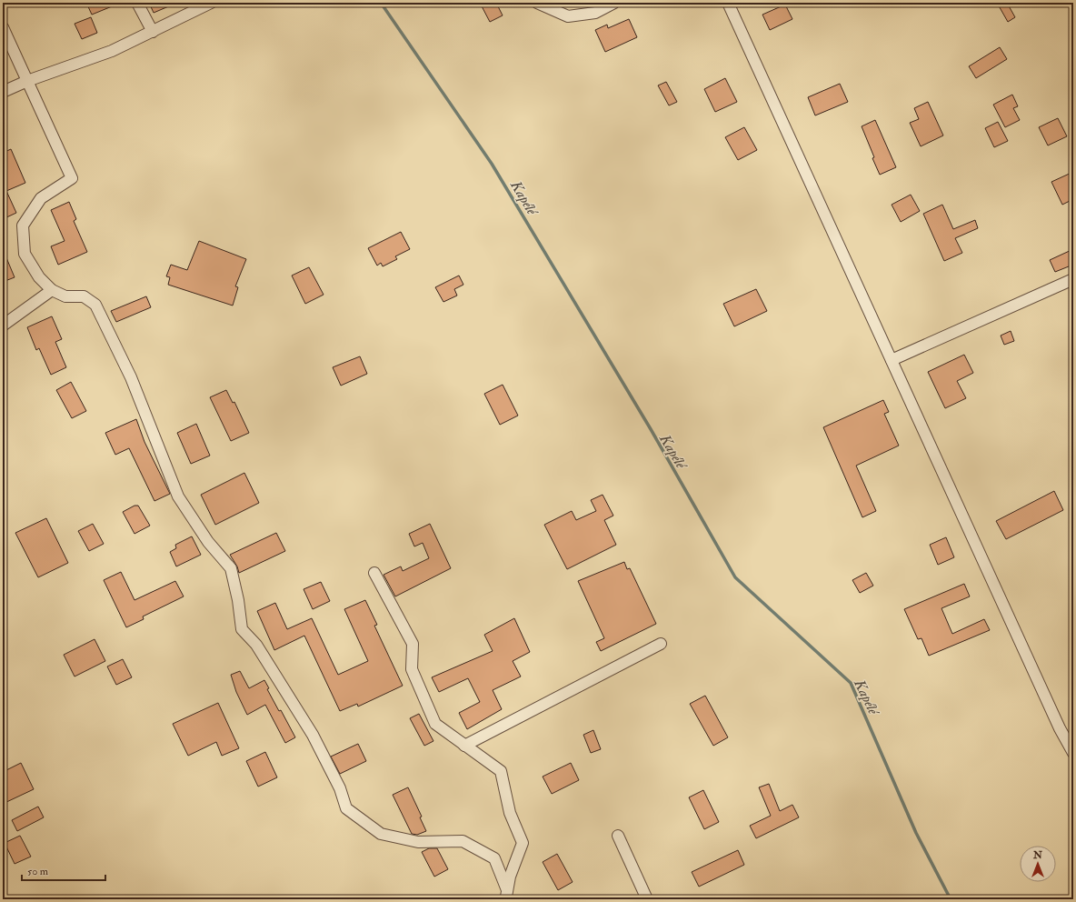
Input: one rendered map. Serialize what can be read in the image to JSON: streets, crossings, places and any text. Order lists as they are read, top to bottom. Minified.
{"water":["Kapélé"],"scale_bar":"50 m","north":"top"}
